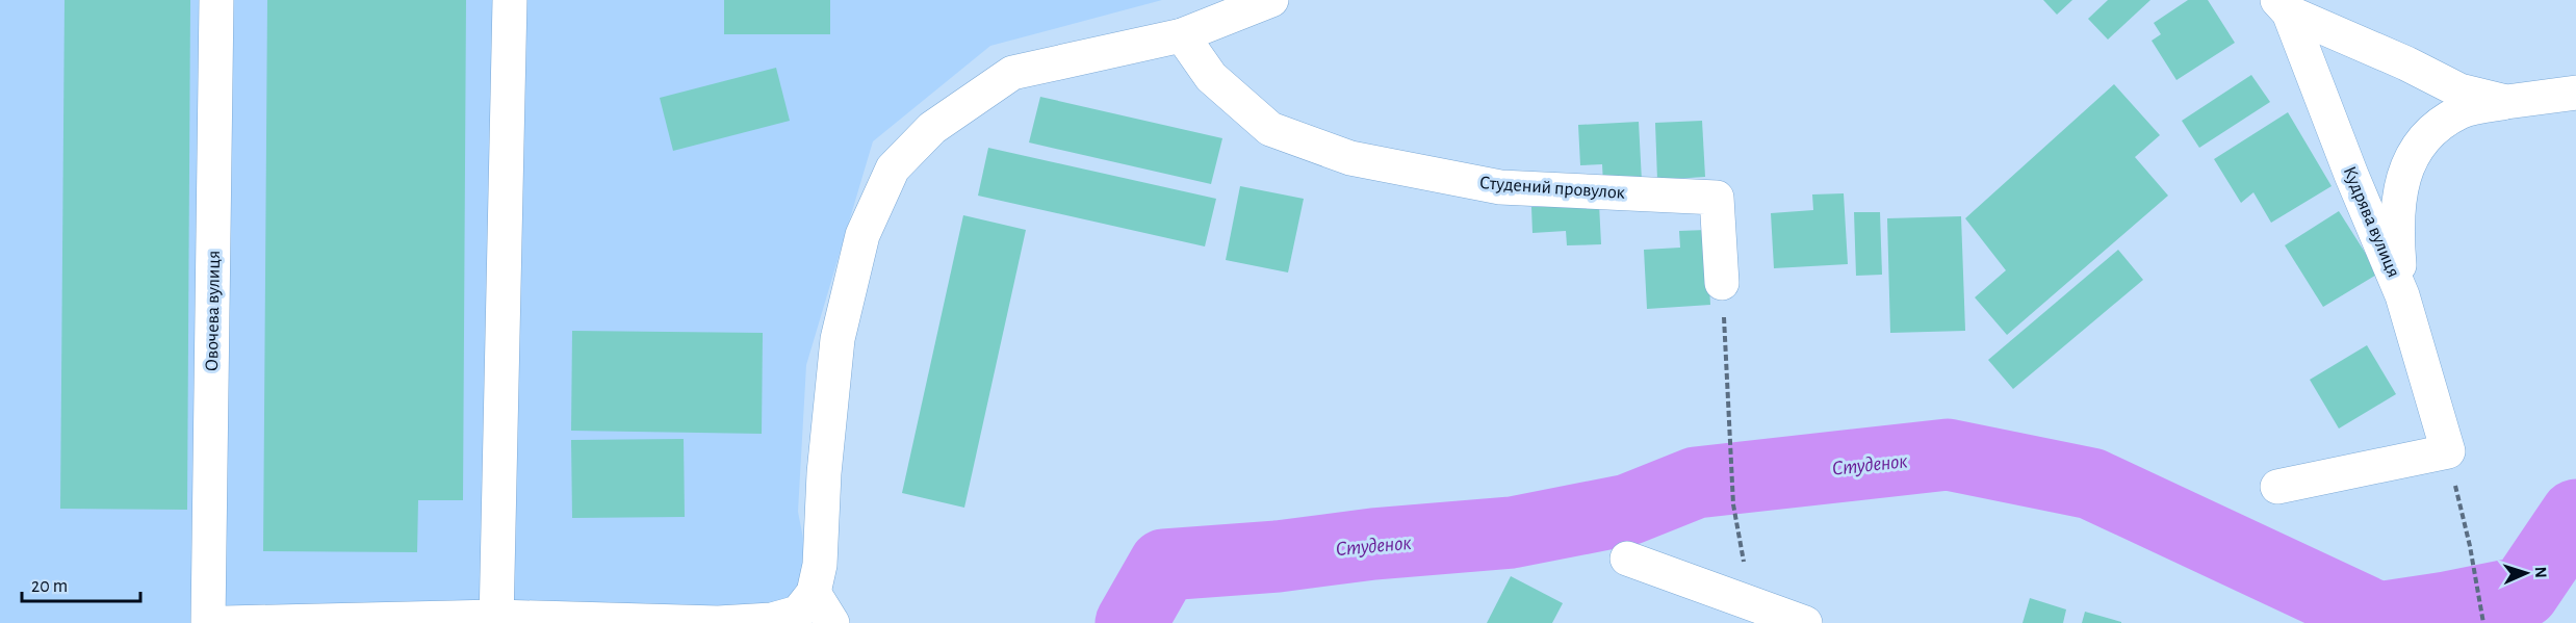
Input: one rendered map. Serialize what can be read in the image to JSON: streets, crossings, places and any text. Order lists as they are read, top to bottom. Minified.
{"streets":{"street":["Студений провулок","Кудрява вулиця","Овочева вулиця"]},"water":["Студенок"],"scale_bar":"20 m","north":"right"}
